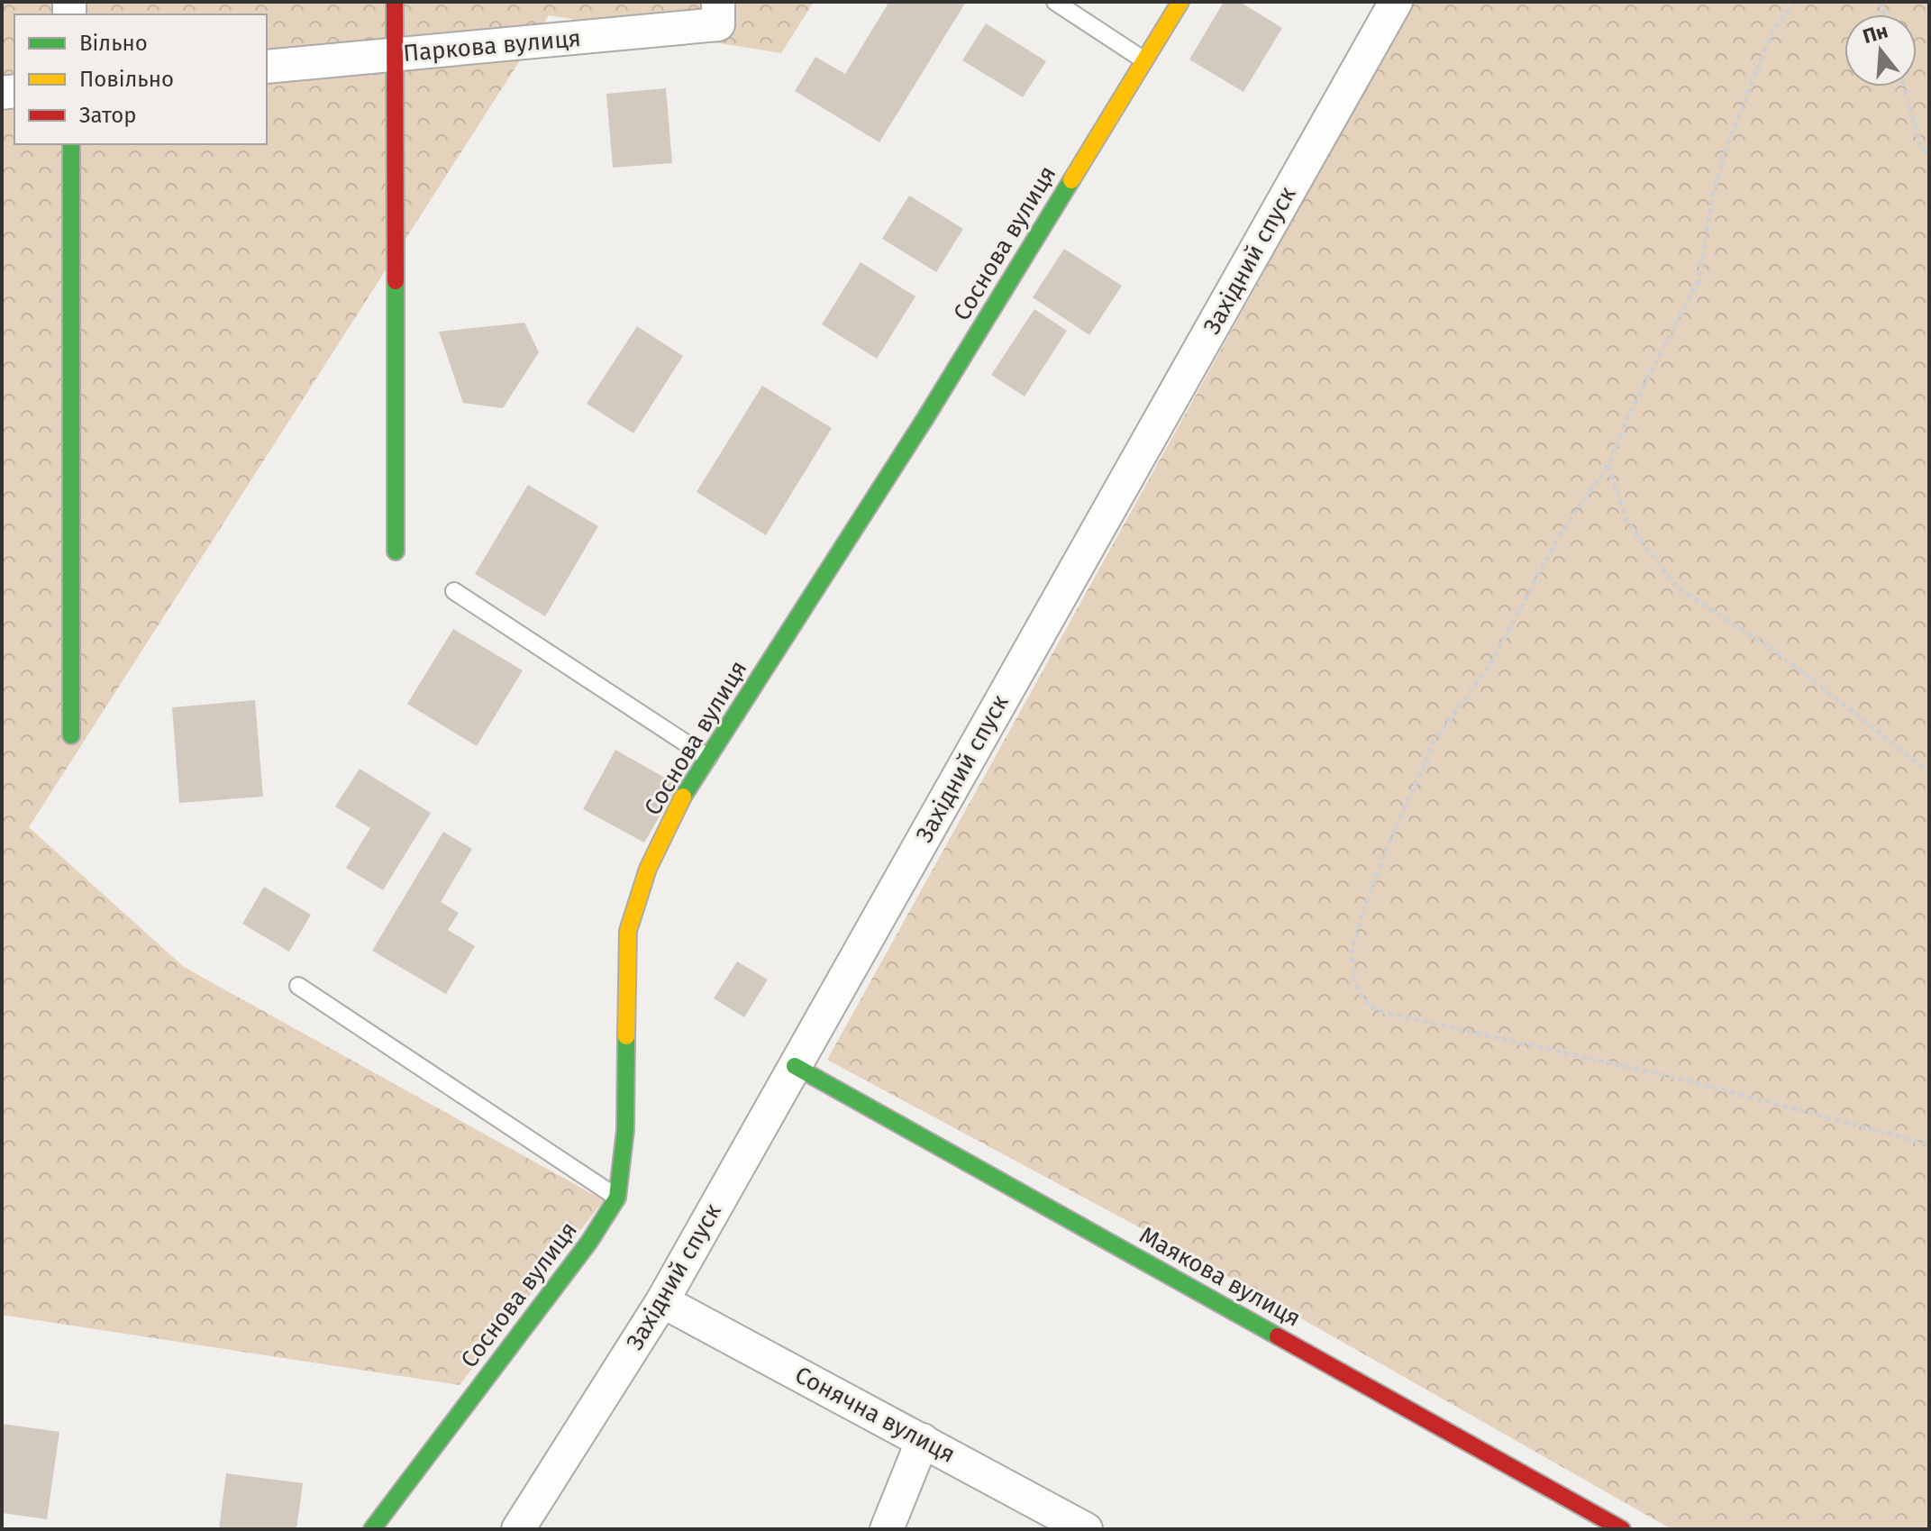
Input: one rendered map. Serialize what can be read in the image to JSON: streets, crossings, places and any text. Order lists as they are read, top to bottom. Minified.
{"streets":{"street":["Паркова вулиця","Соснова вулиця","Західний спуск","Маякова вулиця","Сонячна вулиця"]},"crossings":[["Західний спуск","Маякова вулиця"],["Західний спуск","Сонячна вулиця"]],"legend":["Вільно","Повільно","Затор"],"north":"top"}
